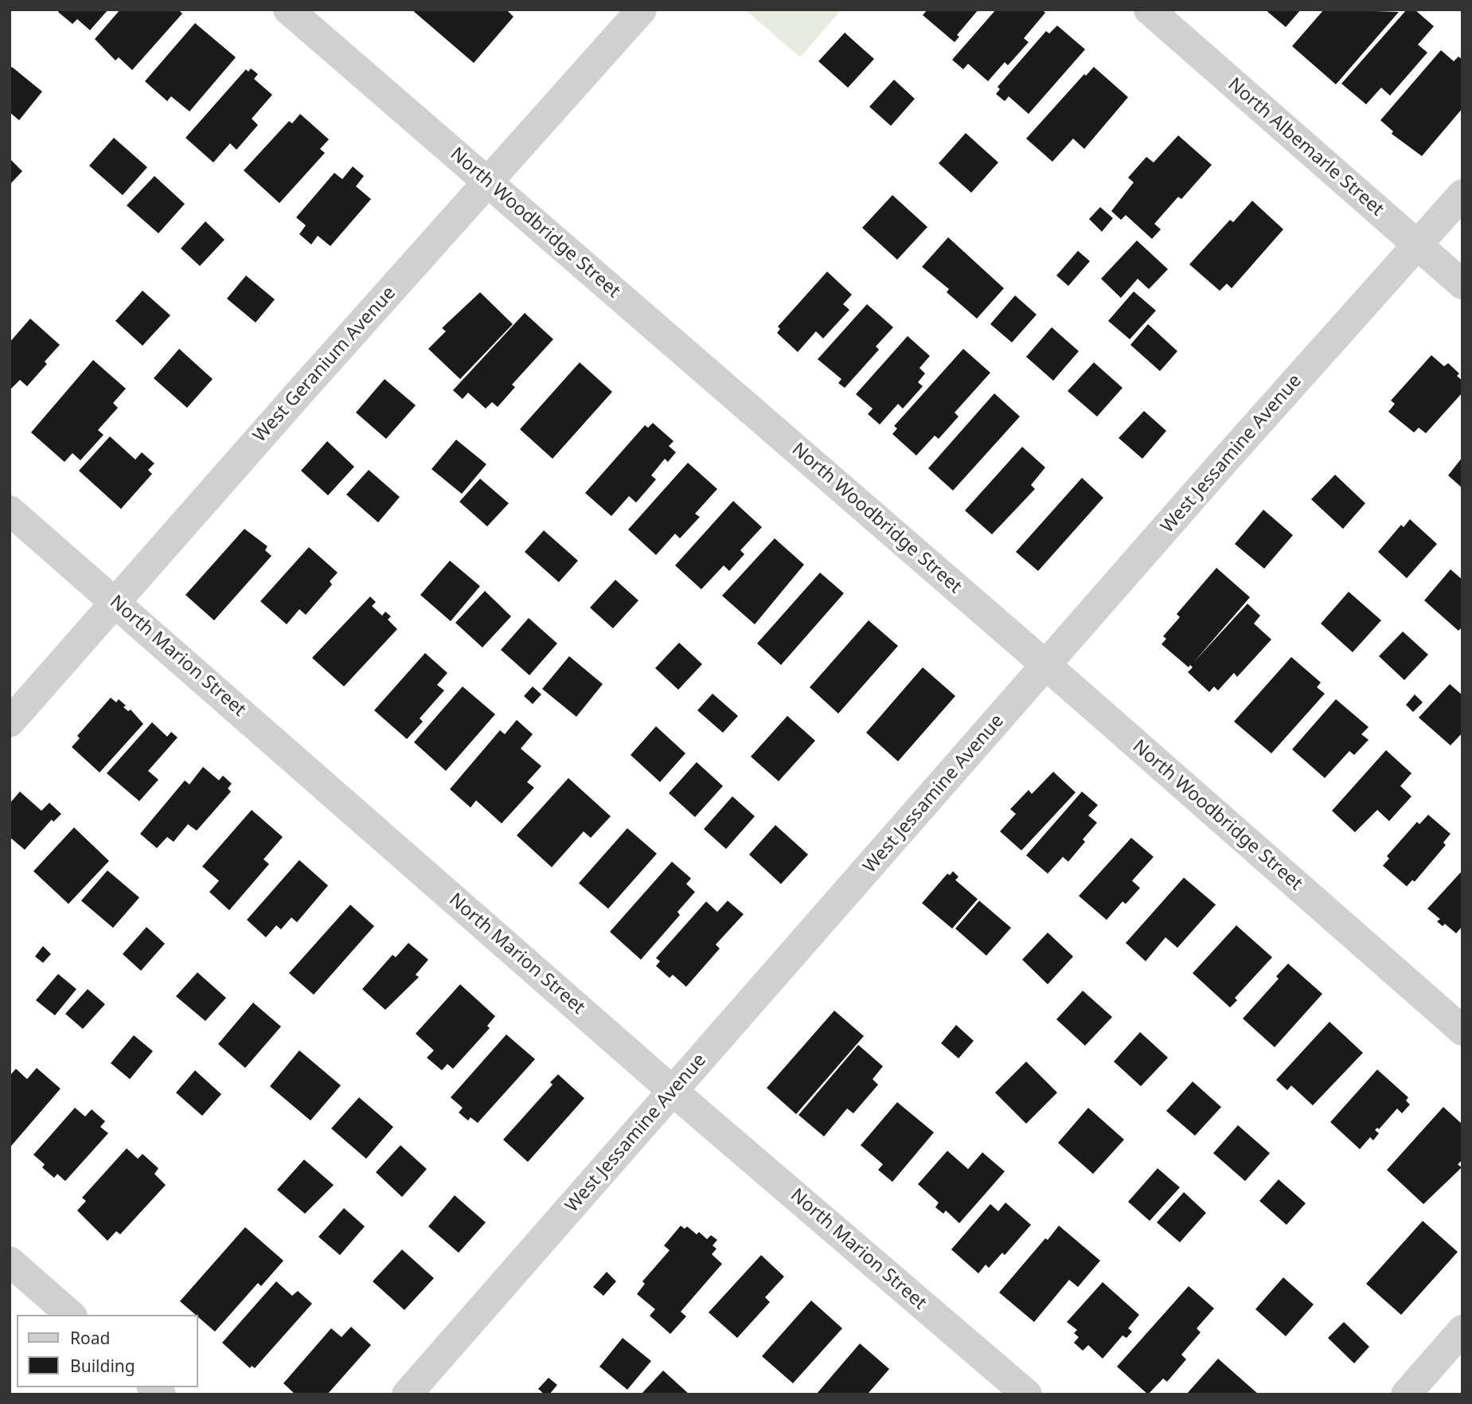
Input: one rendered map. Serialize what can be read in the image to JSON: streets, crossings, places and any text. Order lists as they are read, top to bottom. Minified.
{"streets":{"street":["North Albemarle Street","North Woodbridge Street","West Geranium Avenue","West Jessamine Avenue","North Marion Street"]},"crossings":[["North Albemarle Street","West Jessamine Avenue"],["North Woodbridge Street","West Geranium Avenue"],["North Woodbridge Street","West Jessamine Avenue"],["West Geranium Avenue","North Marion Street"],["West Jessamine Avenue","North Marion Street"]],"legend":["Road","Building"]}
